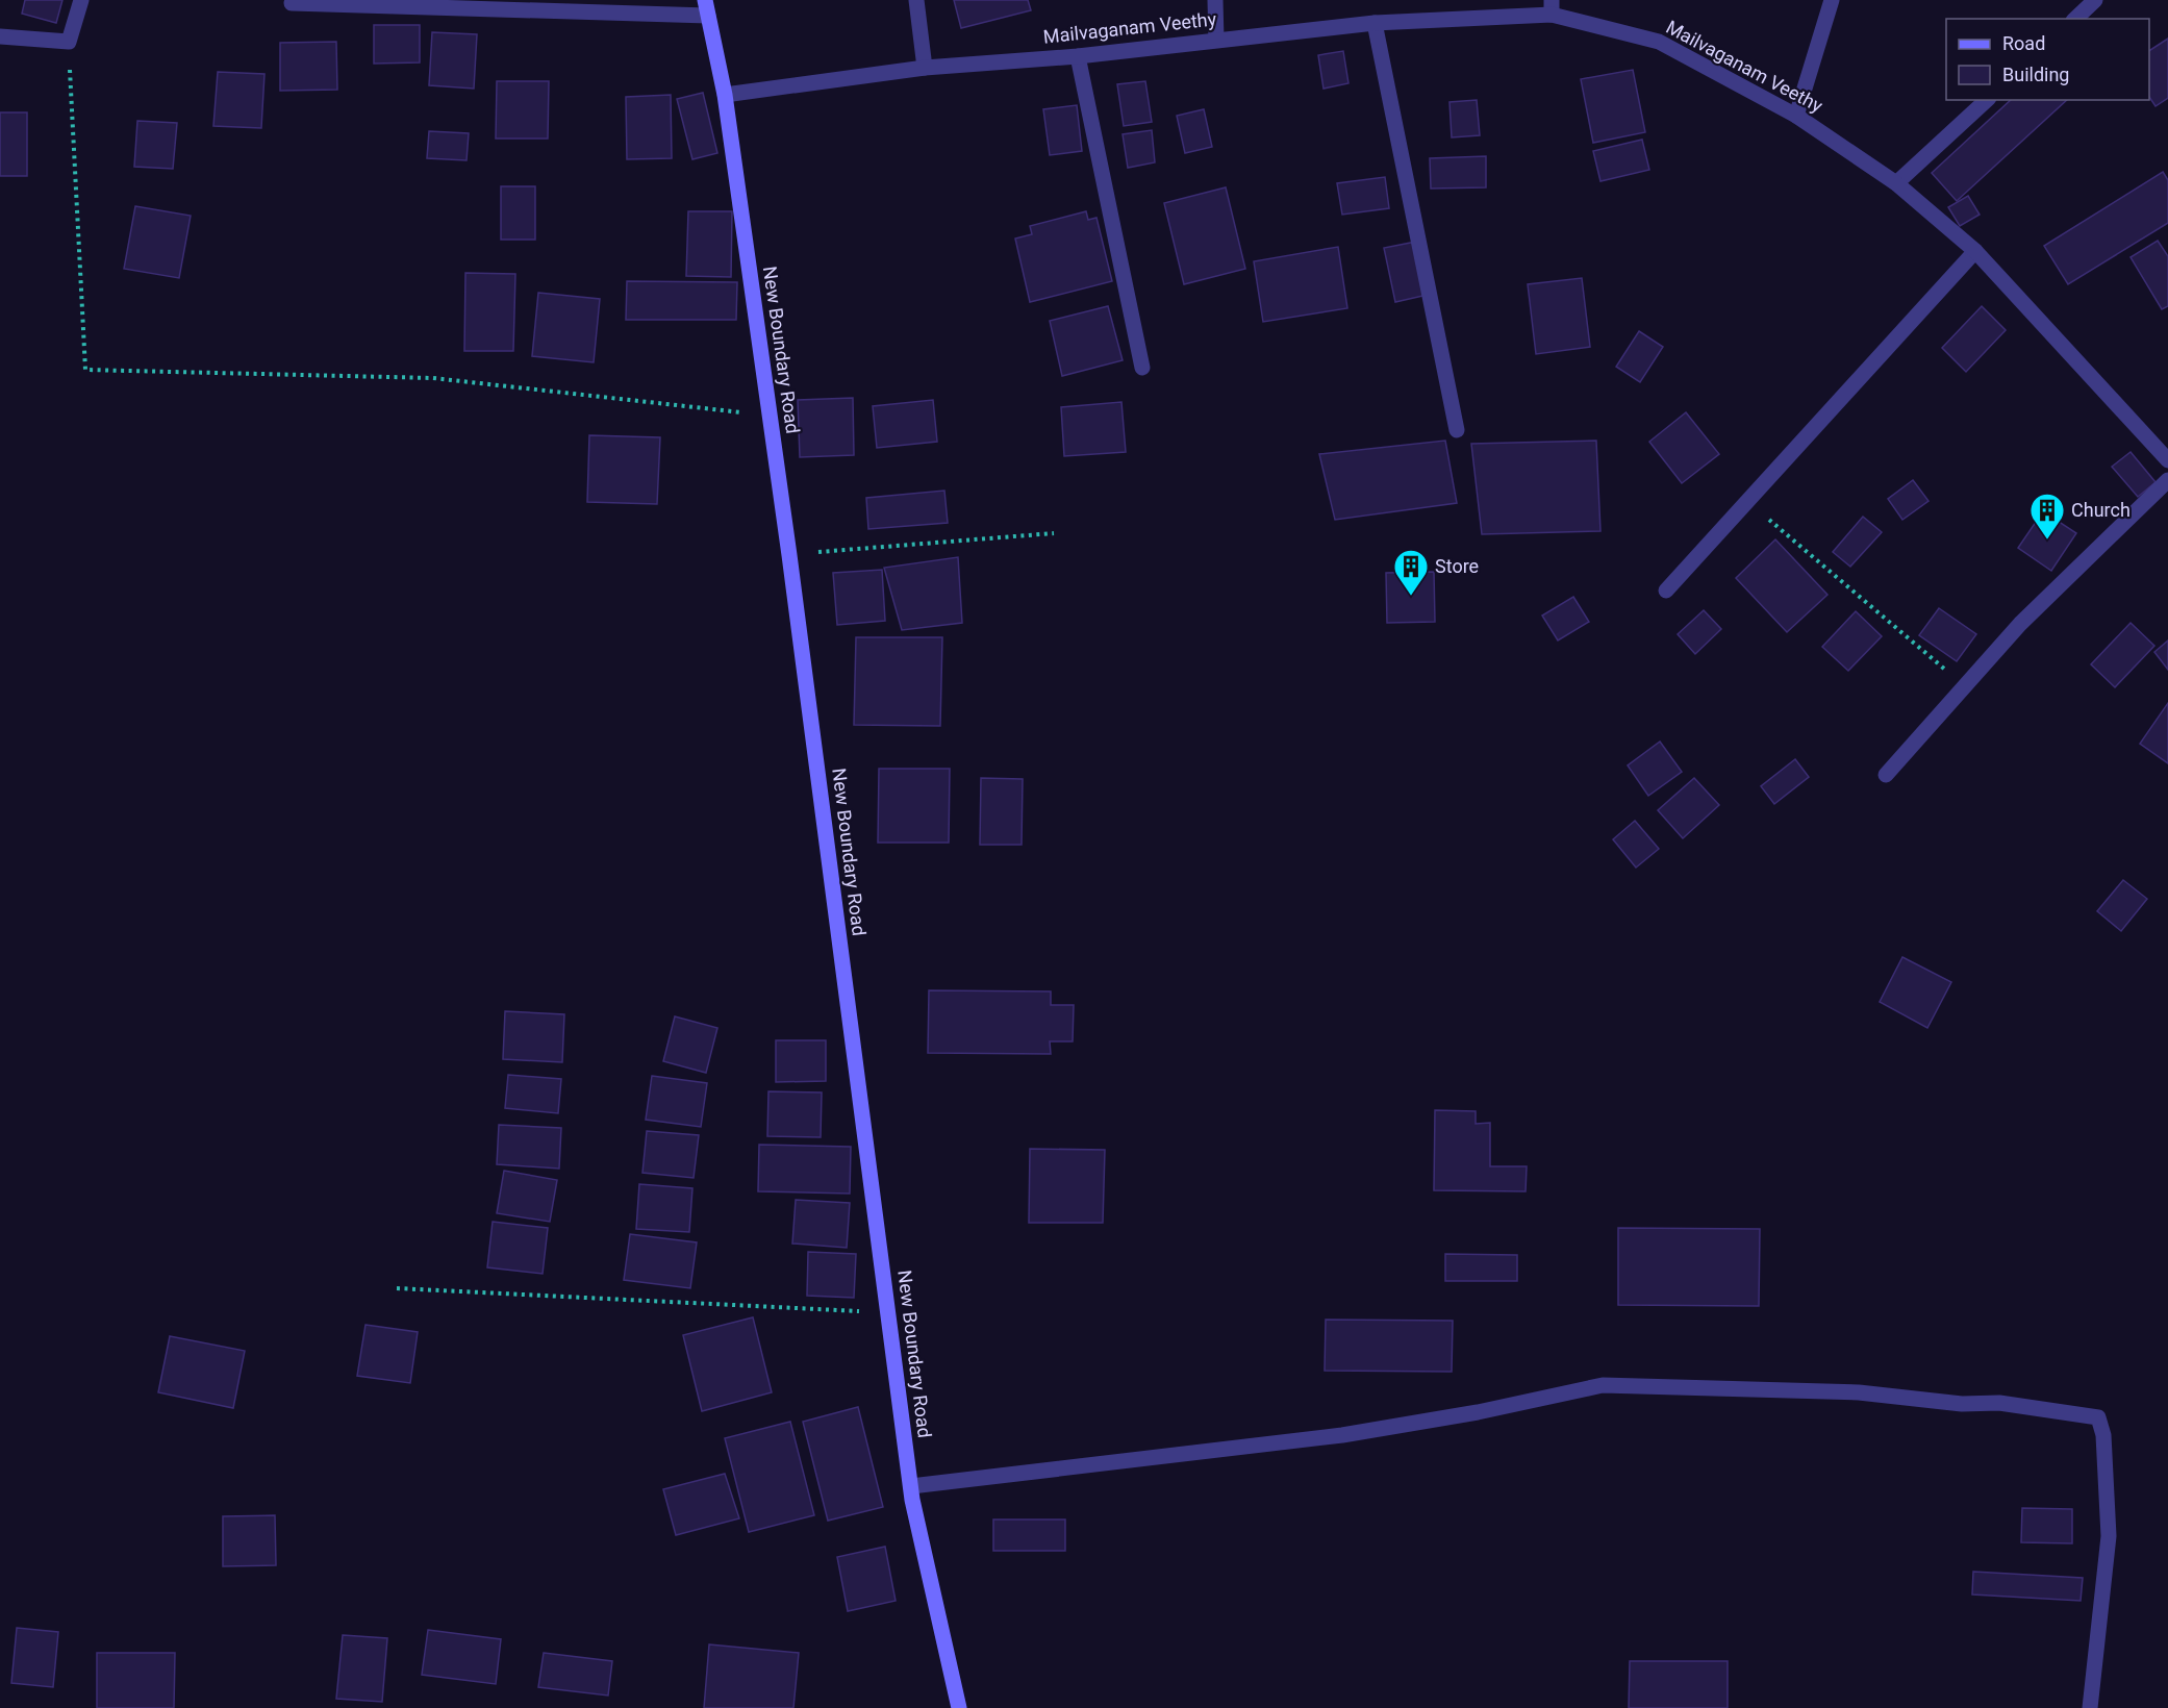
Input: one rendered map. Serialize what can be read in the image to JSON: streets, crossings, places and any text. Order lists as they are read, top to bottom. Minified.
{"streets":{"main road":["New Boundary Road"],"street":["Mailvaganam Veethy"]},"crossings":[["Mailvaganam Veethy","New Boundary Road"]],"places":{"building":["Church","Store"]},"legend":["Road","Building"]}
